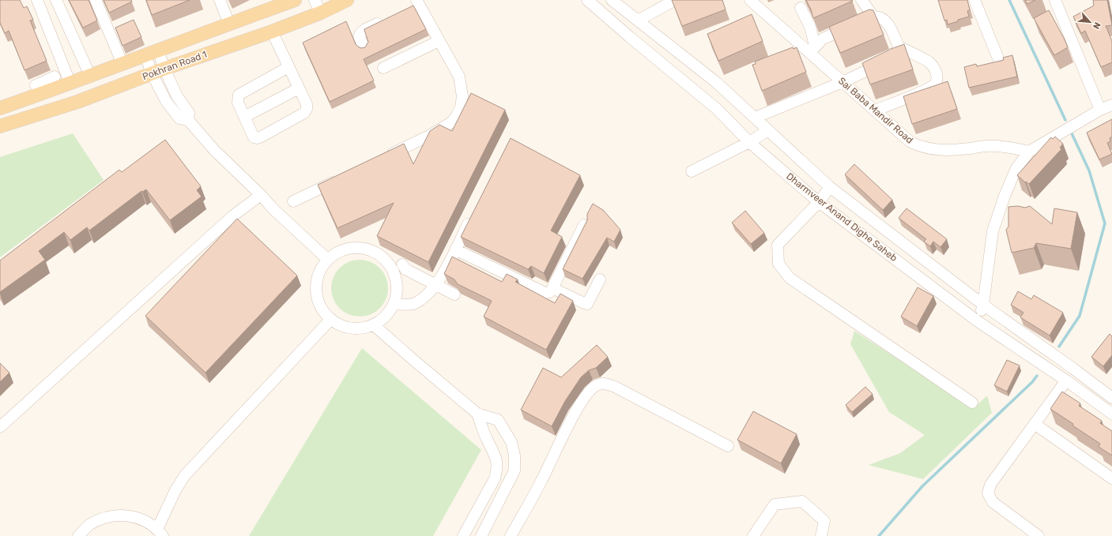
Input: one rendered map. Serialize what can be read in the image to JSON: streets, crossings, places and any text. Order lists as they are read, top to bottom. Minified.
{"streets":{"main road":["Pokhran Road 1"],"street":["Sai Baba Mandir Road","Dharmveer Anand Dighe Saheb"]},"north":"bottom right"}
